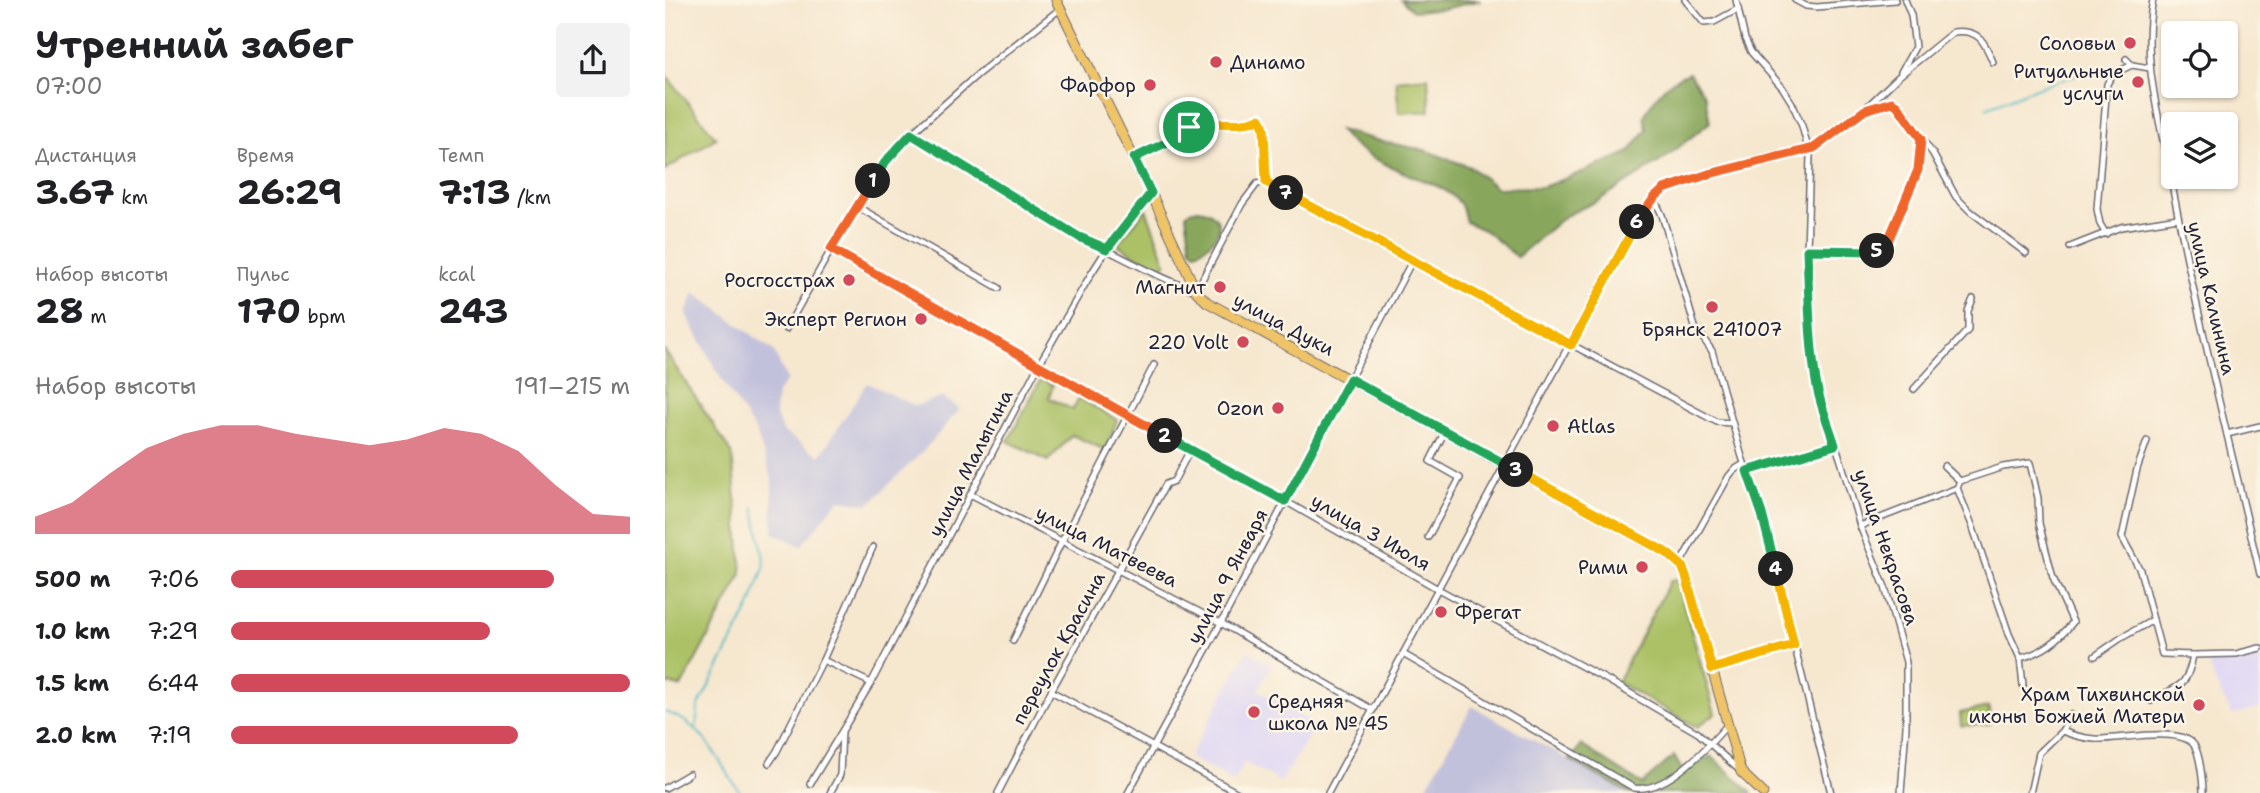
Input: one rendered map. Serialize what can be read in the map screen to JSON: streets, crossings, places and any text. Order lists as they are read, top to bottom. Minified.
{"streets":{"main road":["улица Дуки"],"street":["улица Калинина","улица Малыгина","улица 3 Июля","улица Матвеева","улица Некрасова","улица 9 Января","переулок Красина"]},"crossings":[["улица Дуки","улица Малыгина"],["улица Дуки","улица 9 Января"],["улица Малыгина","улица 3 Июля"],["улица Малыгина","улица Матвеева"],["улица 3 Июля","улица 9 Января"],["улица 3 Июля","переулок Красина"],["улица Матвеева","улица 9 Января"],["улица Матвеева","переулок Красина"]],"places":["Соловьи","Динамо","Ритуальные услуги","Фарфор","Росгосстрах","Магнит","Брянск 241007","Эксперт Регион","220 Volt","Ozon","Atlas","Рими","Фрегат","Храм Тихвинской иконы Божией Матери","Средняя школа № 45"],"page":{"heading":["Утренний забег","07:00"],"stats":[["Дистанция","3.67 km"],["Время","26:29"],["Темп","7:13 /km"],["Набор высоты","28 m"],["Пульс","170 bpm"],["kcal","243"]],"pins":["1","7","6","5","2","3","4"],"chart":["Набор высоты","191–215 m"],"list":[{"name":"500 m","note":"7:06"},{"name":"1.0 km","note":"7:29"},{"name":"1.5 km","note":"6:44"},{"name":"2.0 km","note":"7:19"}]}}
